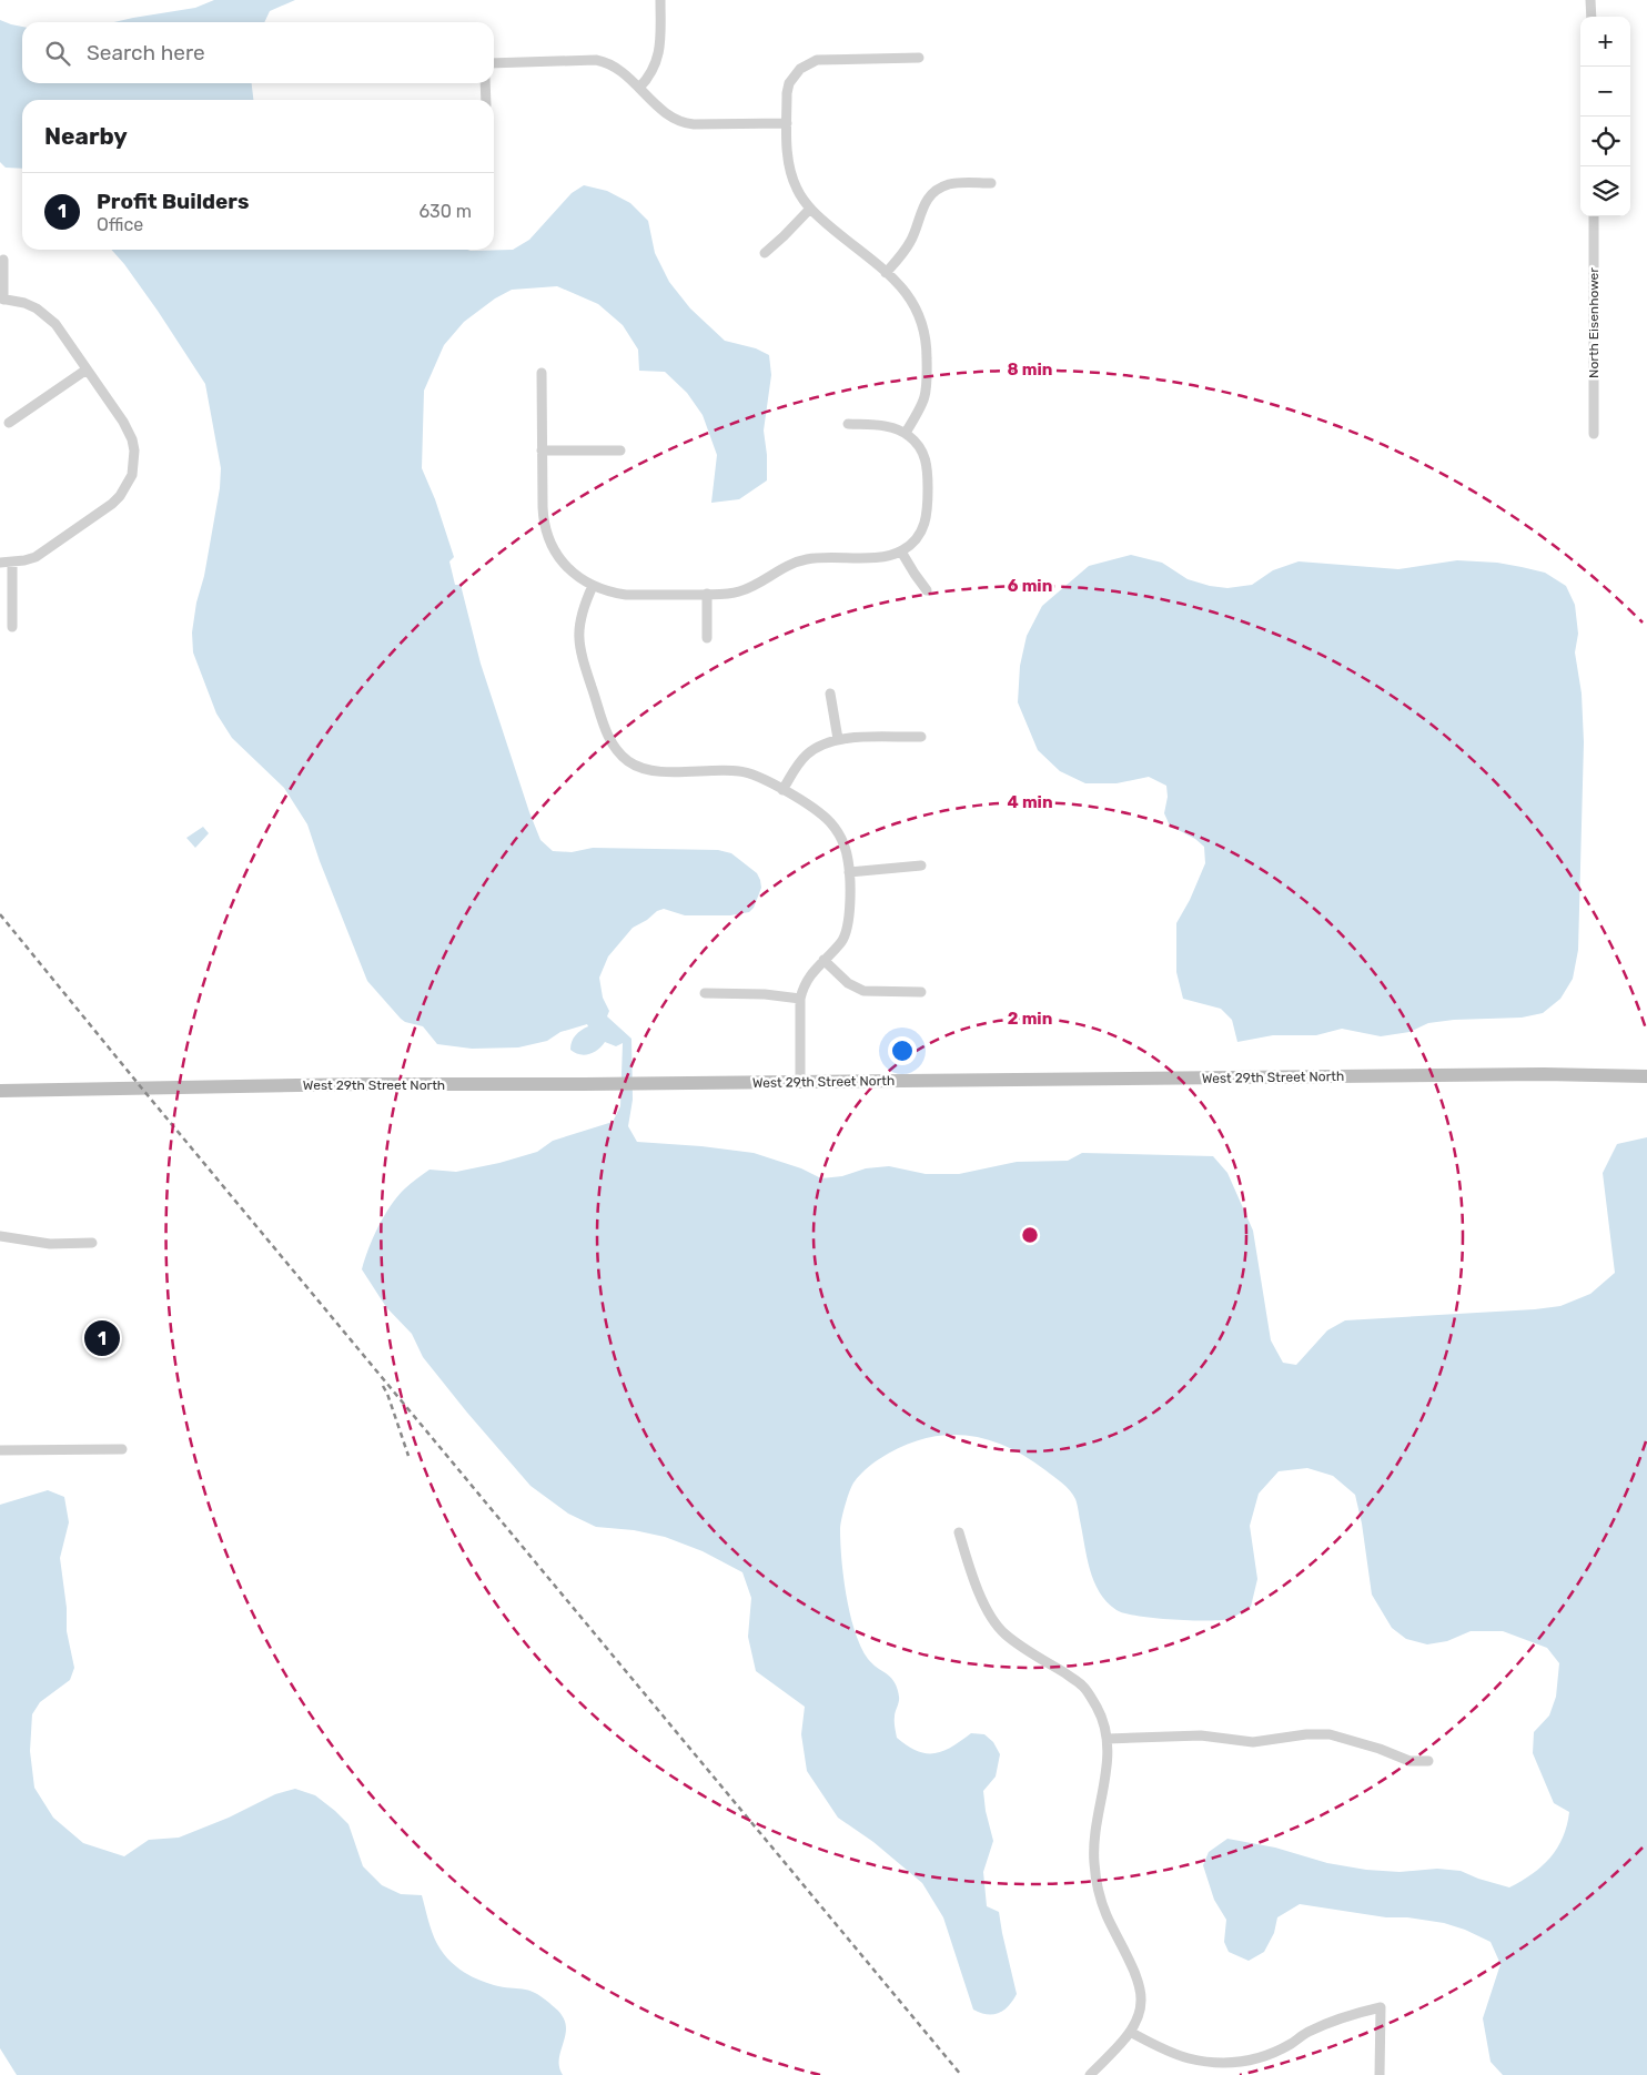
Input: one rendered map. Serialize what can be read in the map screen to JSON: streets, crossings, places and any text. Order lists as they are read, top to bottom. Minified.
{"streets":{"main road":["West 29th Street North"],"street":["North Eisenhower"]},"page":{"map_buttons":["+","−"],"search":"Search here","heading":"Nearby","list":[{"mark":"1","name":"Profit Builders","note":"Office","value":"630 m"}],"pins":"1"},"rings":["8 min","6 min","4 min","2 min"]}
